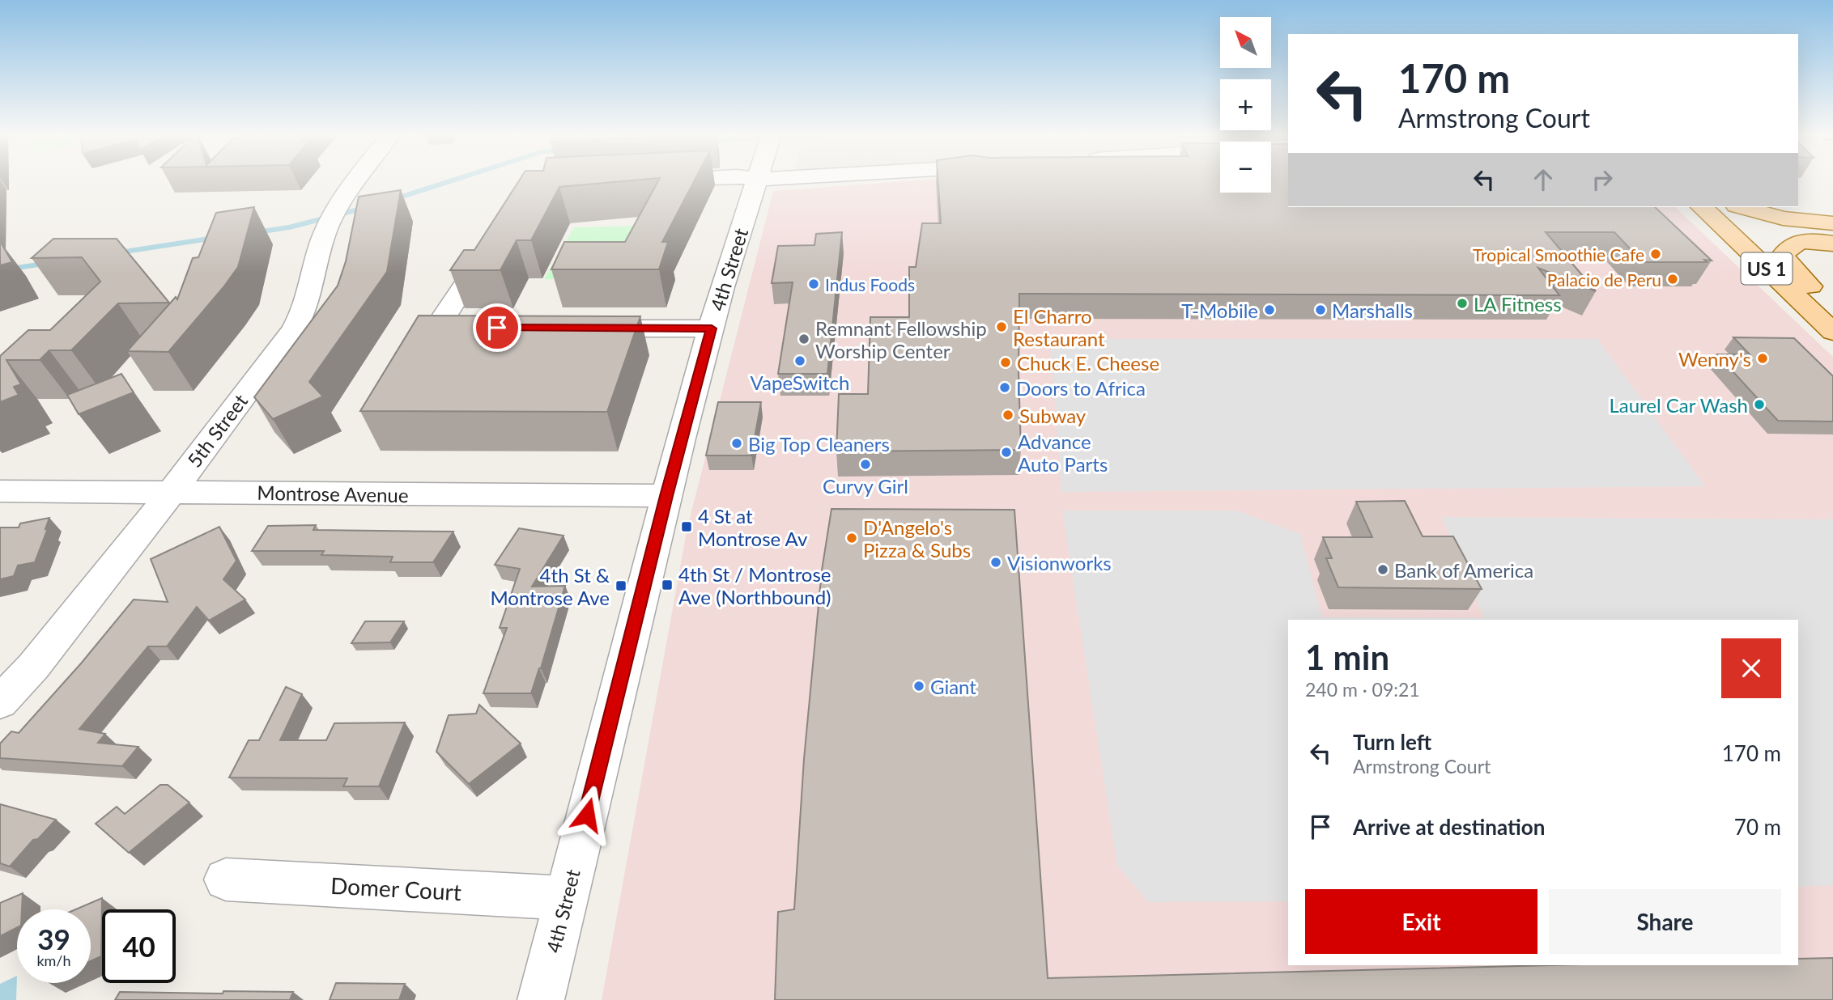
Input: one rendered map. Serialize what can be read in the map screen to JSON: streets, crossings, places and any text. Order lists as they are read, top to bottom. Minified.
{"streets":{"main road":["US 1"],"street":["4th Street","5th Street","Montrose Avenue","Domer Court"]},"crossings":[["4th Street","Montrose Avenue"],["4th Street","Domer Court"],["5th Street","Montrose Avenue"]],"places":{"other":["Tropical Smoothie Cafe","Palacio de Peru","Indus Foods","LA Fitness","T-Mobile","Marshalls","El Charro Restaurant","Remnant Fellowship Worship Center","Wenny's","VapeSwitch","Chuck E. Cheese","Doors to Africa","Laurel Car Wash","Subway","Big Top Cleaners","Advance Auto Parts","Curvy Girl","D'Angelo's Pizza & Subs","Visionworks","Bank of America","Giant"],"transit":["4 St at Montrose Av","4th St / Montrose Ave (Northbound)","4th St & Montrose Ave"]},"north":"top left","page":{"map_buttons":["+","−"],"turn":["170 m","Armstrong Court"],"heading":["1 min","240 m · 09:21"],"list":[{"name":"Turn left","note":"Armstrong Court","value":"170 m"},{"name":"Arrive at destination","value":"70 m"}],"buttons":["Exit","Share"],"speed":"39 km/h","limit":"40"}}
